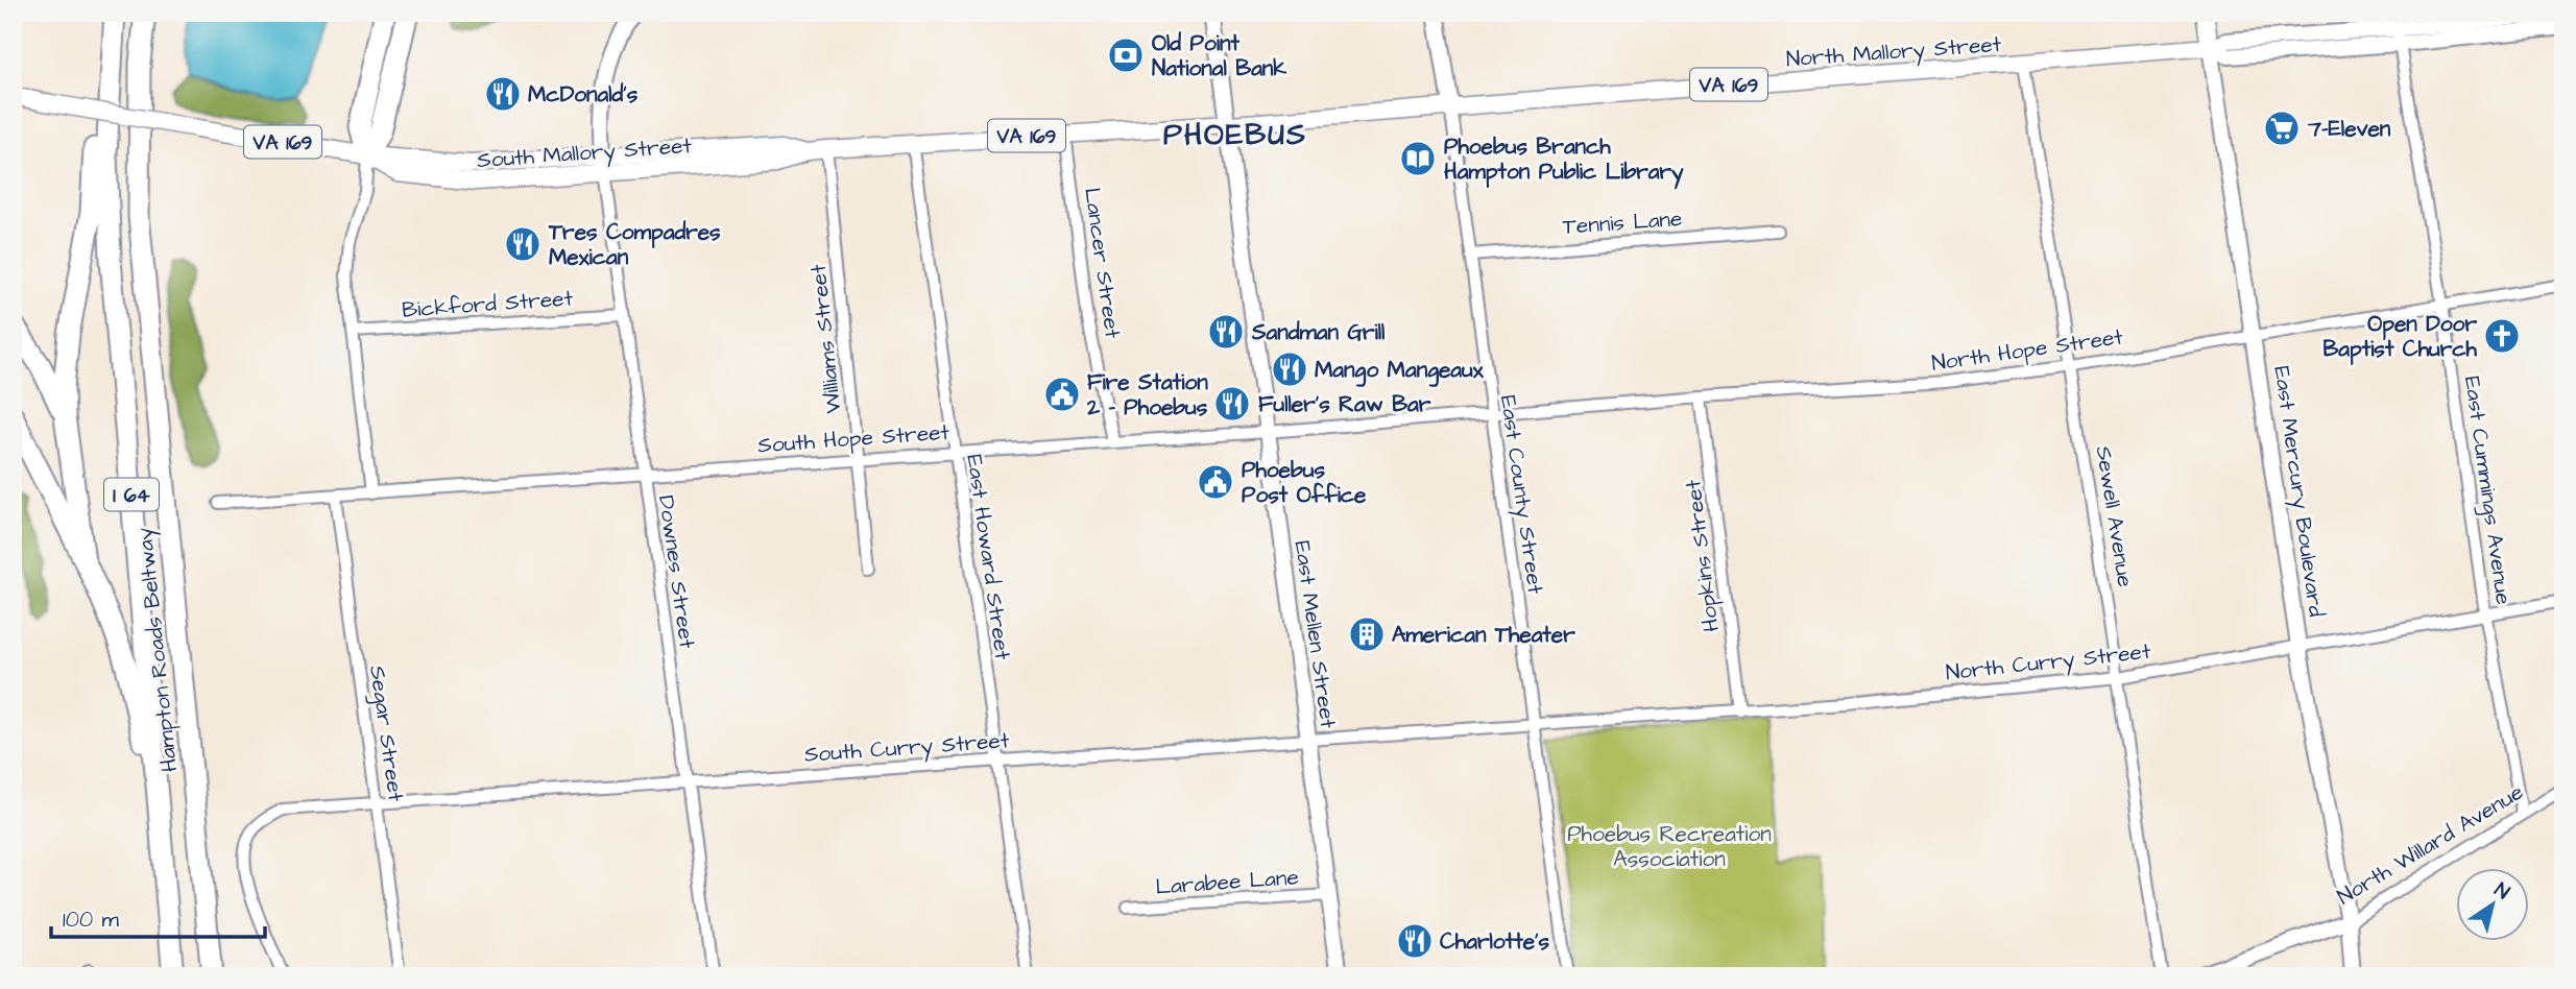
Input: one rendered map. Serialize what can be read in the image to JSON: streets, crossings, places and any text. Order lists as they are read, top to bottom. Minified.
{"streets":{"highway":["I 64","Hampton Roads Beltway"],"main road":["North Mallory Street","VA 169","South Mallory Street","East Mercury Boulevard","East Mellen Street","North Willard Avenue"],"street":["Tennis Lane","Lancer Street","Bickford Street","Williams Street","North Hope Street","South Hope Street","East Cummings Avenue","East County Street","Sewell Avenue","Hopkins Street","East Howard Street","Downes Street","North Curry Street","Segar Street","South Curry Street","Larabee Lane"]},"crossings":[["North Mallory Street","South Mallory Street"],["North Mallory Street","East Cummings Avenue"],["North Mallory Street","East Mercury Boulevard"],["North Mallory Street","East County Street"],["North Mallory Street","Sewell Avenue"],["South Mallory Street","Lancer Street"],["South Mallory Street","Williams Street"],["South Mallory Street","East County Street"],["South Mallory Street","East Howard Street"],["South Mallory Street","Downes Street"],["South Mallory Street","East Mellen Street"],["Tennis Lane","East County Street"],["Lancer Street","South Hope Street"],["Bickford Street","Downes Street"],["Williams Street","South Hope Street"],["North Hope Street","South Hope Street"],["North Hope Street","East Cummings Avenue"],["North Hope Street","East Mercury Boulevard"],["North Hope Street","East County Street"],["North Hope Street","Sewell Avenue"],["North Hope Street","Hopkins Street"],["South Hope Street","East County Street"],["South Hope Street","East Howard Street"],["South Hope Street","Downes Street"],["South Hope Street","East Mellen Street"],["South Hope Street","Segar Street"],["East Cummings Avenue","North Curry Street"],["East Cummings Avenue","North Willard Avenue"],["East Mercury Boulevard","North Curry Street"],["East Mercury Boulevard","North Willard Avenue"],["East County Street","North Curry Street"],["East County Street","South Curry Street"],["Sewell Avenue","North Curry Street"],["Hopkins Street","North Curry Street"],["East Howard Street","South Curry Street"],["Downes Street","South Curry Street"],["East Mellen Street","South Curry Street"],["East Mellen Street","Larabee Lane"],["North Curry Street","South Curry Street"],["Segar Street","South Curry Street"]],"districts":["PHOEBUS"],"parks":["Phoebus Recreation Association"],"places":{"bank":["Old Point National Bank"],"restaurant":["McDonald's","Tres Compadres Mexican","Sandman Grill","Mango Mangeaux","Fuller's Raw Bar","Charlotte's"],"supermarket":["7-Eleven"],"library":["Phoebus Branch Hampton Public Library"],"church":["Open Door Baptist Church"],"public building":["Fire Station 2 - Phoebus","Phoebus Post Office"],"building":["American Theater"]},"scale_bar":"100 m","north":"top right"}
